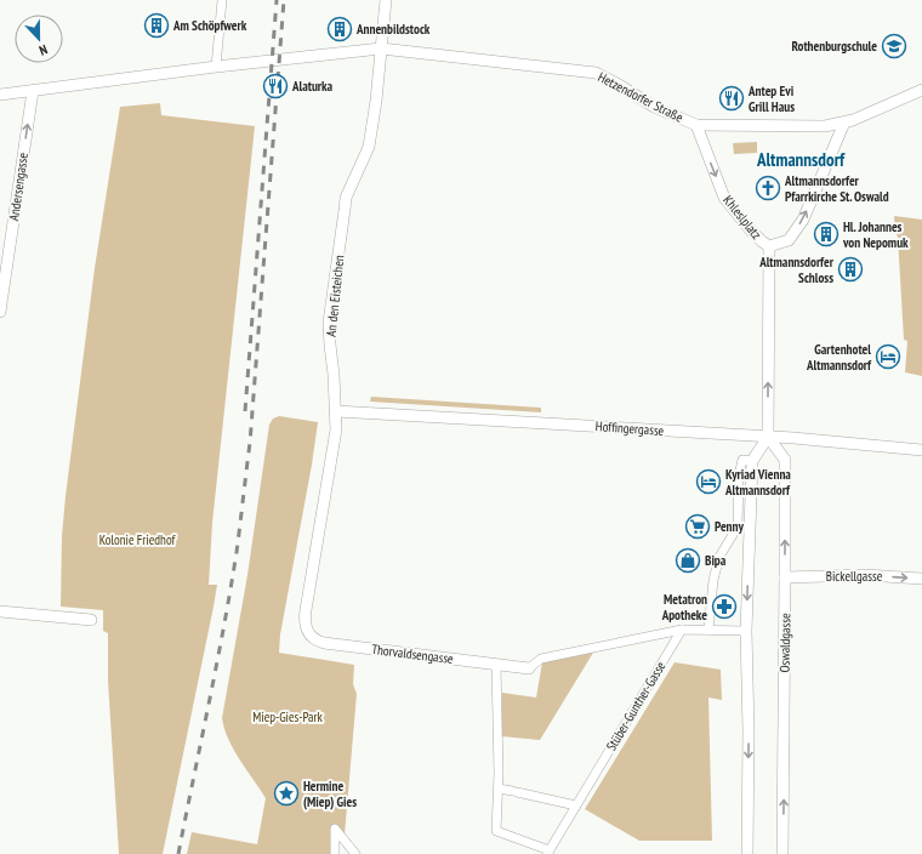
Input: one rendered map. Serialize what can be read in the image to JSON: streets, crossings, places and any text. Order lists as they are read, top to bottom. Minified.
{"streets":{"street":["Hetzendorfer Straße","Andersengasse","Khleslplatz","An den Eisteichen","Hoffingergasse","Bickellgasse","Oswaldgasse","Thorvaldsengasse","Stüber-Gunther-Gasse"]},"crossings":[["Hetzendorfer Straße","Khleslplatz"],["Hetzendorfer Straße","An den Eisteichen"],["An den Eisteichen","Hoffingergasse"],["An den Eisteichen","Thorvaldsengasse"],["Hoffingergasse","Oswaldgasse"],["Bickellgasse","Oswaldgasse"]],"one_way":["Andersengasse","Bickellgasse"],"districts":["Altmannsdorf"],"parks":["Kolonie Friedhof","Miep-Gies-Park"],"places":{"building":["Am Schöpfwerk","Annenbildstock","Hl. Johannes von Nepomuk","Altmannsdorfer Schloss"],"school or university":["Rothenburgschule"],"restaurant":["Alaturka","Antep Evi Grill Haus"],"church":["Altmannsdorfer Pfarrkirche St. Oswald"],"hotel":["Gartenhotel Altmannsdorf","Kyriad Vienna Altmannsdorf"],"supermarket":["Penny"],"shop":["Bipa"],"pharmacy":["Metatron Apotheke"],"place":["Hermine (Miep) Gies"]},"north":"bottom"}
